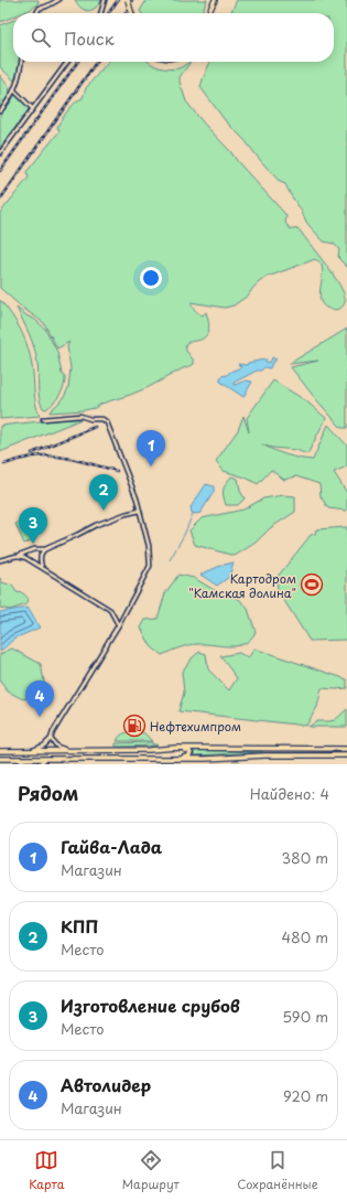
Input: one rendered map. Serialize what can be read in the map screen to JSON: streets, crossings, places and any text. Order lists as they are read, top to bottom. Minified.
{"places":{"sports":["Картодром \"Камская долина\""],"fuel station":["Нефтехимпром"]},"page":{"search":"Поиск","pins":["1","2","3","4"],"heading":["Рядом","Найдено: 4"],"list":[{"mark":"1","name":"Гайва-Лада","note":"Магазин","value":"380 m"},{"mark":"2","name":"КПП","note":"Место","value":"480 m"},{"mark":"3","name":"Изготовление срубов","note":"Место","value":"590 m"},{"mark":"4","name":"Автолидер","note":"Магазин","value":"920 m"}],"nav":["Карта","Маршрут","Сохранённые"]}}
